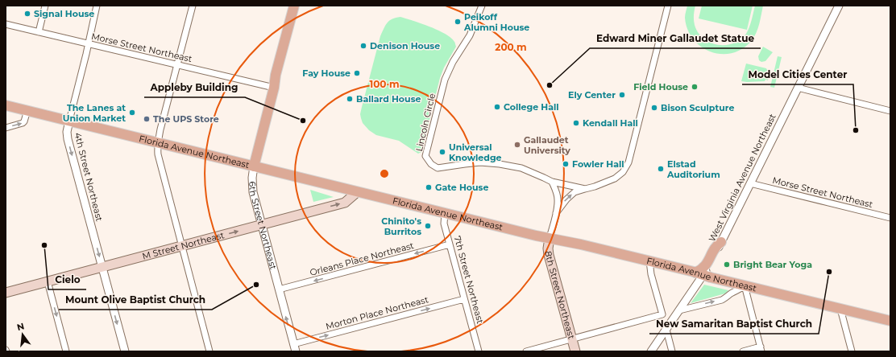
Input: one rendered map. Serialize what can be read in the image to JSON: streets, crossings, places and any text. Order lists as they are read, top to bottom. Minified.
{"streets":{"main road":["Florida Avenue Northeast","6th Street Northeast","M Street Northeast","8th Street Northeast"],"street":["Morse Street Northeast","Lincoln Circle","4th Street Northeast","West Virginia Avenue Northeast","Orleans Place Northeast","7th Street Northeast","Morton Place Northeast"]},"crossings":[["Morse Street Northeast","4th Street Northeast"],["Morse Street Northeast","West Virginia Avenue Northeast"],["Morse Street Northeast","6th Street Northeast"],["Lincoln Circle","Florida Avenue Northeast"],["Lincoln Circle","8th Street Northeast"],["Florida Avenue Northeast","4th Street Northeast"],["Florida Avenue Northeast","6th Street Northeast"],["Florida Avenue Northeast","M Street Northeast"],["Florida Avenue Northeast","7th Street Northeast"],["Florida Avenue Northeast","8th Street Northeast"],["4th Street Northeast","M Street Northeast"],["6th Street Northeast","M Street Northeast"],["6th Street Northeast","Orleans Place Northeast"],["6th Street Northeast","Morton Place Northeast"],["Orleans Place Northeast","7th Street Northeast"],["7th Street Northeast","Morton Place Northeast"]],"one_way":["M Street Northeast","Orleans Place Northeast","Morton Place Northeast"],"places":["Signal House","Peikoff Alumni House","Denison House","Fay House","Edward Miner Gallaudet Statue","Field House","Ely Center","Ballard House","College Hall","Bison Sculpture","The Lanes at Union Market","The UPS Store","Appleby Building","Kendall Hall","Model Cities Center","Gallaudet University","Universal Knowledge","Fowler Hall","Elstad Auditorium","Gate House","Chinito's Burritos","Cielo","Bright Bear Yoga","New Samaritan Baptist Church","Mount Olive Baptist Church"],"north":"top","rings":["200 m","100 m"]}
